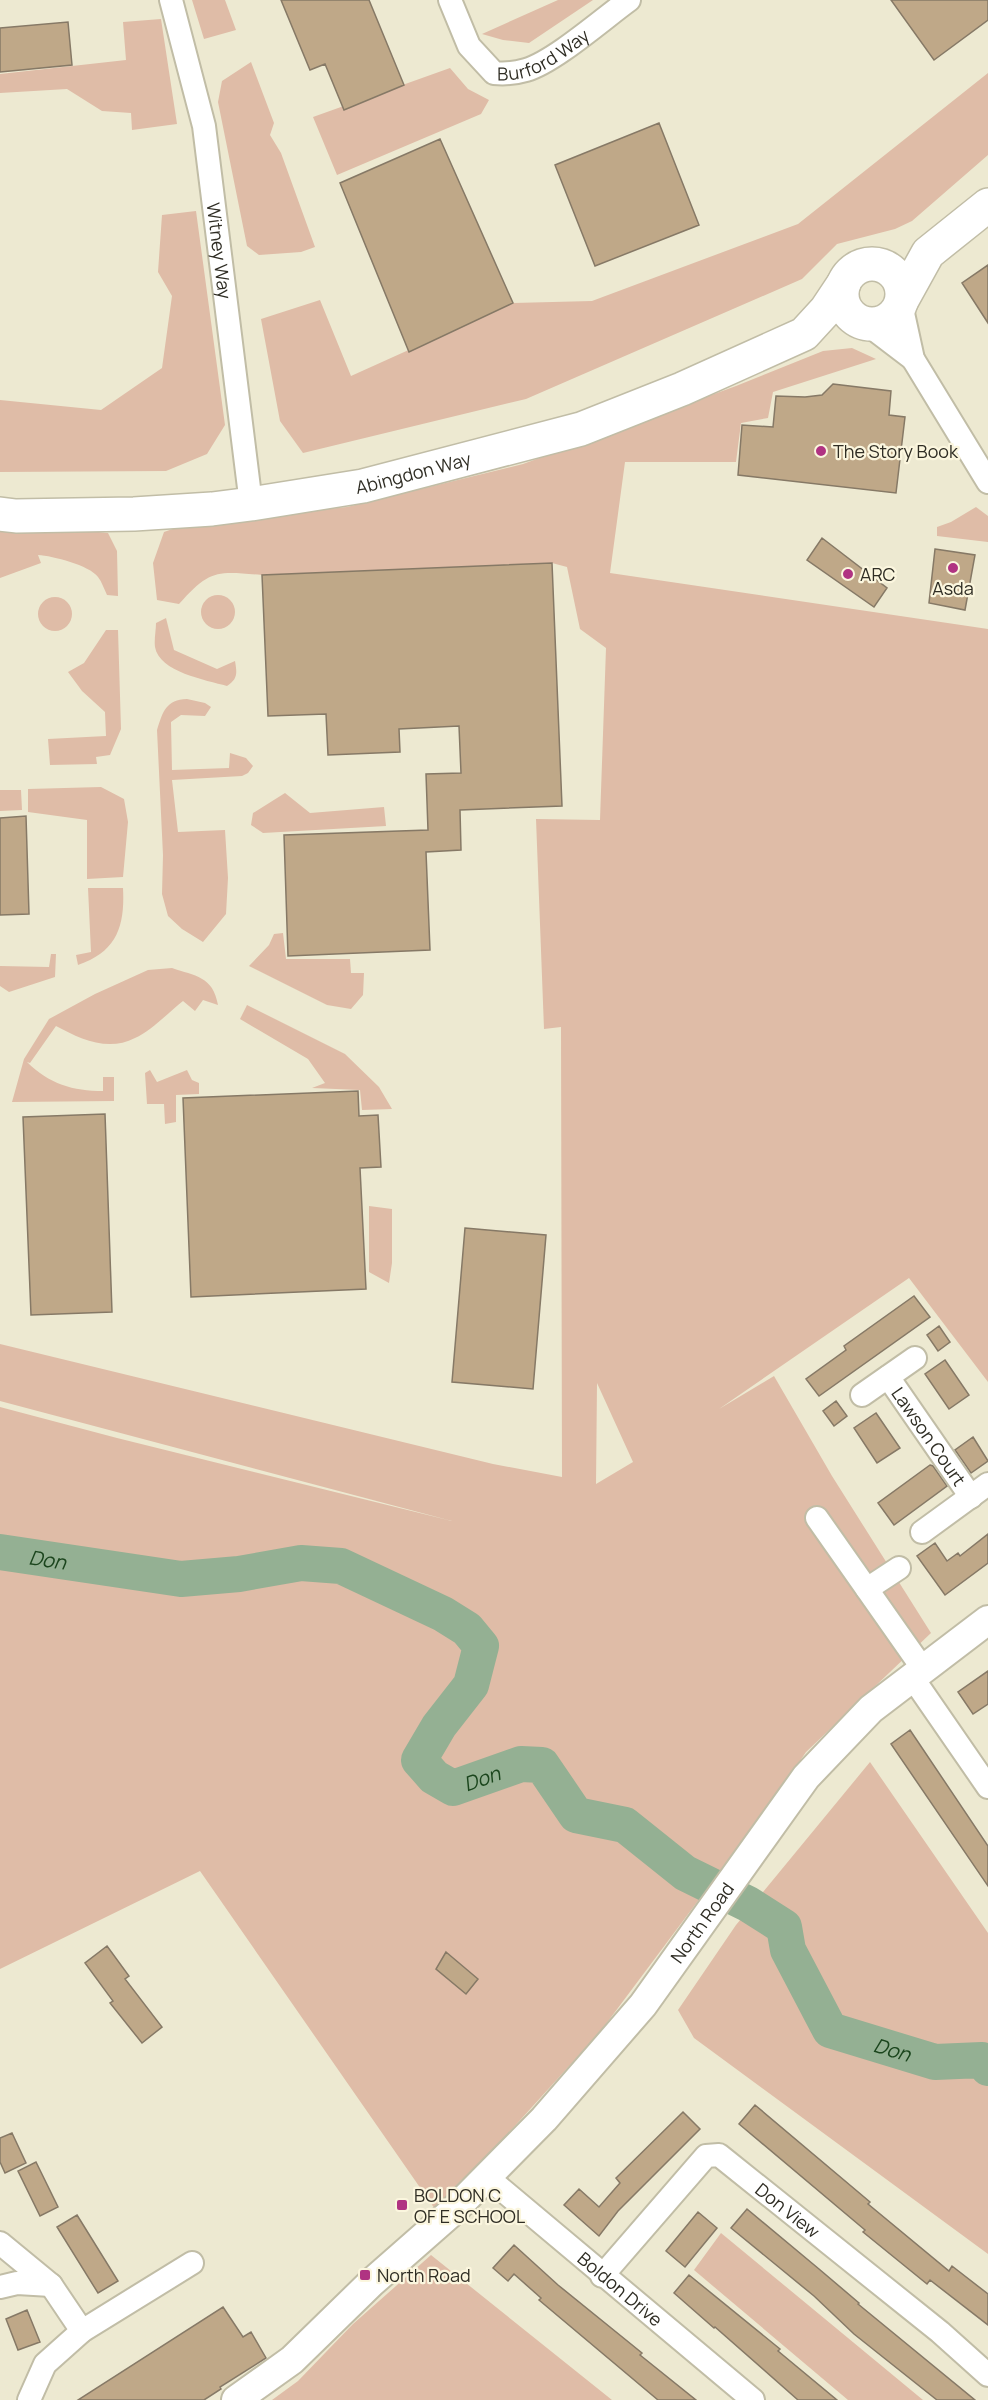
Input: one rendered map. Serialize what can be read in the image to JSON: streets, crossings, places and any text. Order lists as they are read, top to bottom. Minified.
{"streets":{"main road":["Abingdon Way"],"street":["Burford Way","Witney Way","Lawson Court","North Road","Don View","Boldon Drive"]},"crossings":[["Witney Way","Abingdon Way"],["North Road","Boldon Drive"],["Don View","Boldon Drive"]],"water":["Don"],"places":{"other":["The Story Book","Asda","ARC"],"transit":["BOLDON C OF E SCHOOL","North Road"]}}
